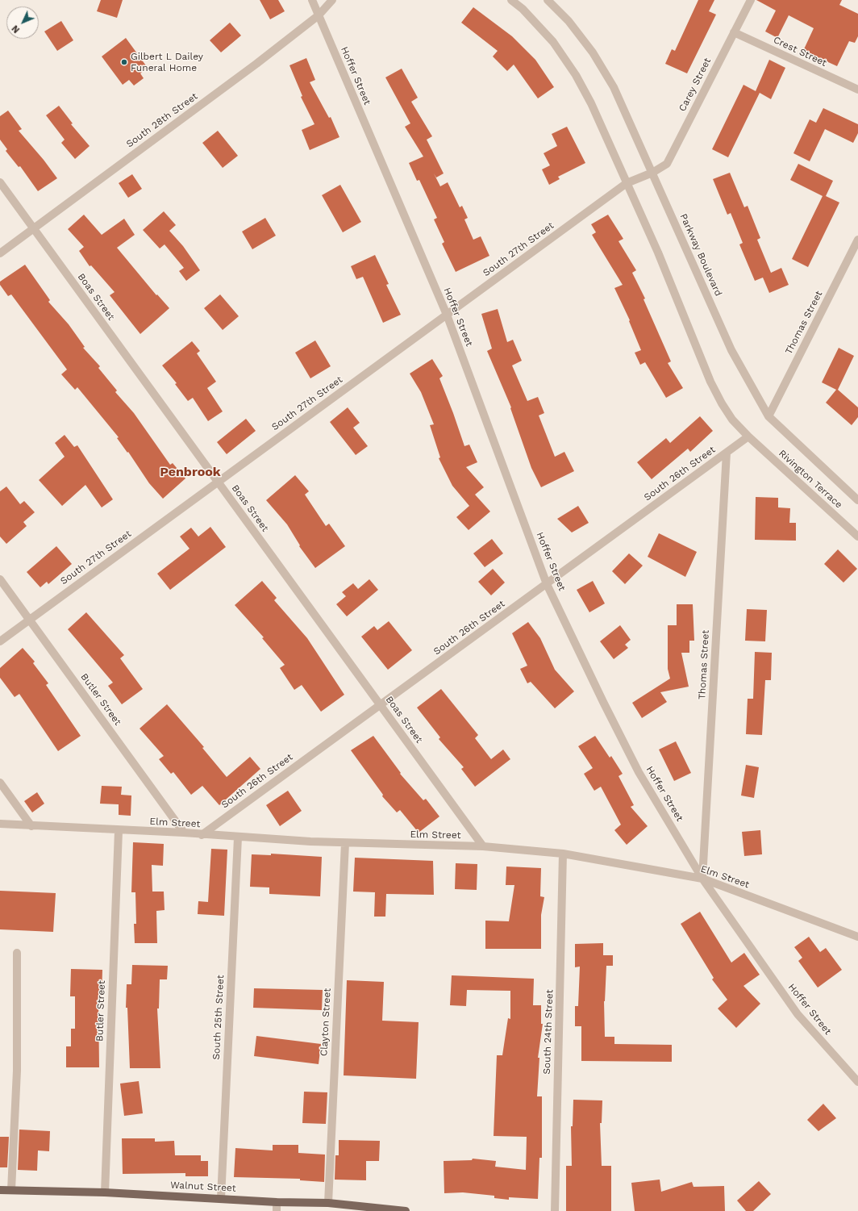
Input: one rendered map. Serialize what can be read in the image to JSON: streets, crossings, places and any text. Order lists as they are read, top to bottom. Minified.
{"streets":{"main road":["Walnut Street"],"street":["Crest Street","Hoffer Street","Carey Street","South 28th Street","South 27th Street","Parkway Boulevard","Boas Street","Thomas Street","South 26th Street","Rivington Terrace","Butler Street","Elm Street","South 25th Street","Clayton Street","South 24th Street"]},"crossings":[["Crest Street","Carey Street"],["Hoffer Street","South 28th Street"],["Hoffer Street","South 27th Street"],["Hoffer Street","Thomas Street"],["Hoffer Street","South 26th Street"],["Hoffer Street","Elm Street"],["Carey Street","South 27th Street"],["Carey Street","Parkway Boulevard"],["South 28th Street","Boas Street"],["South 27th Street","Boas Street"],["South 27th Street","Butler Street"],["Parkway Boulevard","Thomas Street"],["Boas Street","South 26th Street"],["Boas Street","Elm Street"],["Thomas Street","South 26th Street"],["Thomas Street","Elm Street"],["South 26th Street","Rivington Terrace"],["South 26th Street","Elm Street"],["Butler Street","Elm Street"],["Butler Street","Walnut Street"],["Elm Street","South 25th Street"],["Elm Street","Clayton Street"],["Elm Street","South 24th Street"],["South 25th Street","Walnut Street"],["Clayton Street","Walnut Street"]],"districts":["Penbrook"],"places":["Gilbert L Dailey Funeral Home"],"north":"bottom left"}
